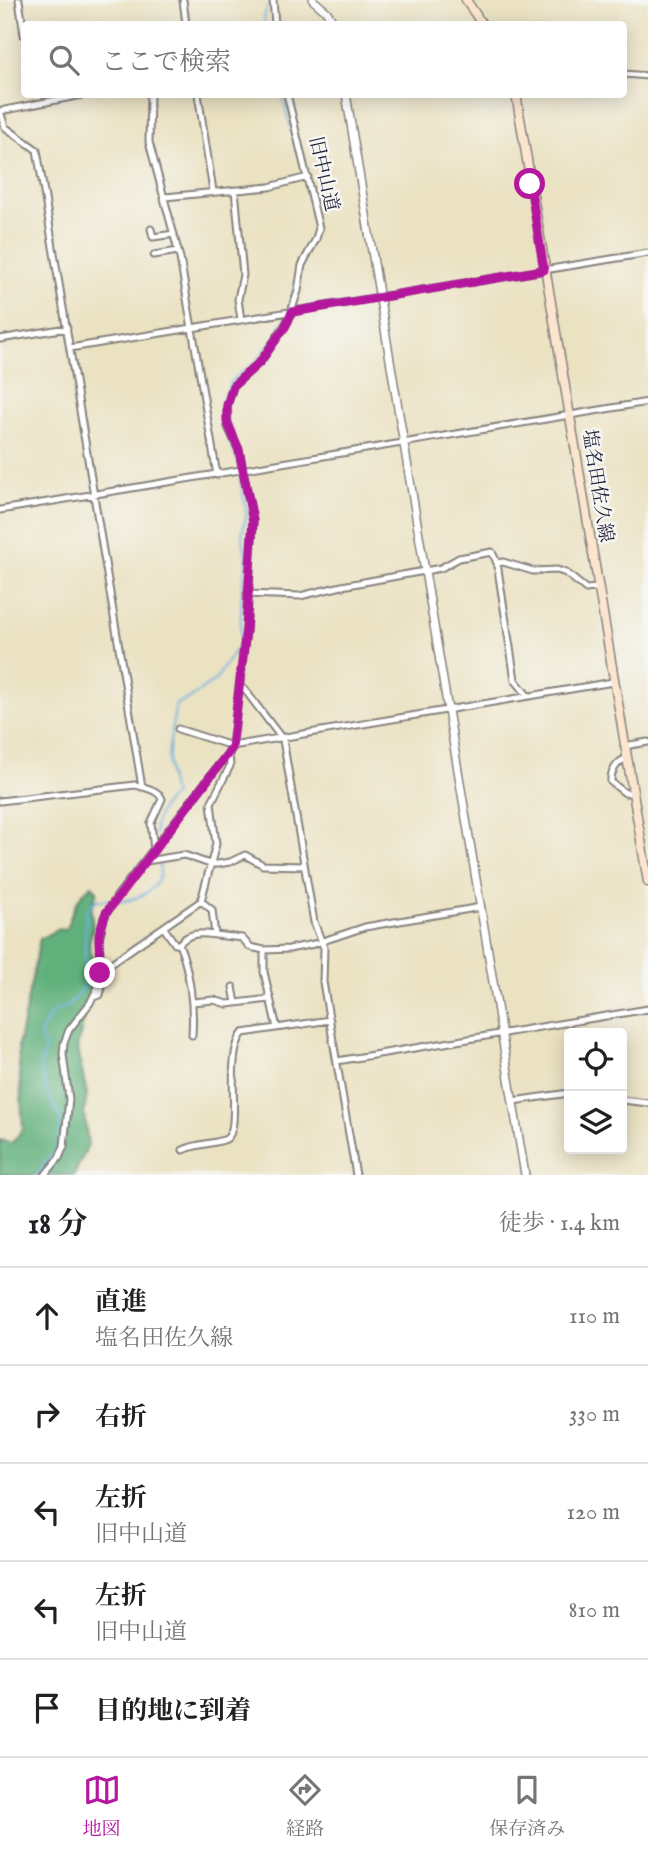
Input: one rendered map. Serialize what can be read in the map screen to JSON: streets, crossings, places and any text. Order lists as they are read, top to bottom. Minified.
{"streets":{"main road":["塩名田佐久線"],"street":["旧中山道"]},"page":{"search":"ここで検索","heading":["18 分","徒歩 · 1.4 km"],"list":[["直進","塩名田佐久線","110 m"],["右折","330 m"],["左折","旧中山道","120 m"],["左折","旧中山道","810 m"],"目的地に到着"],"nav":["地図","経路","保存済み"]}}
